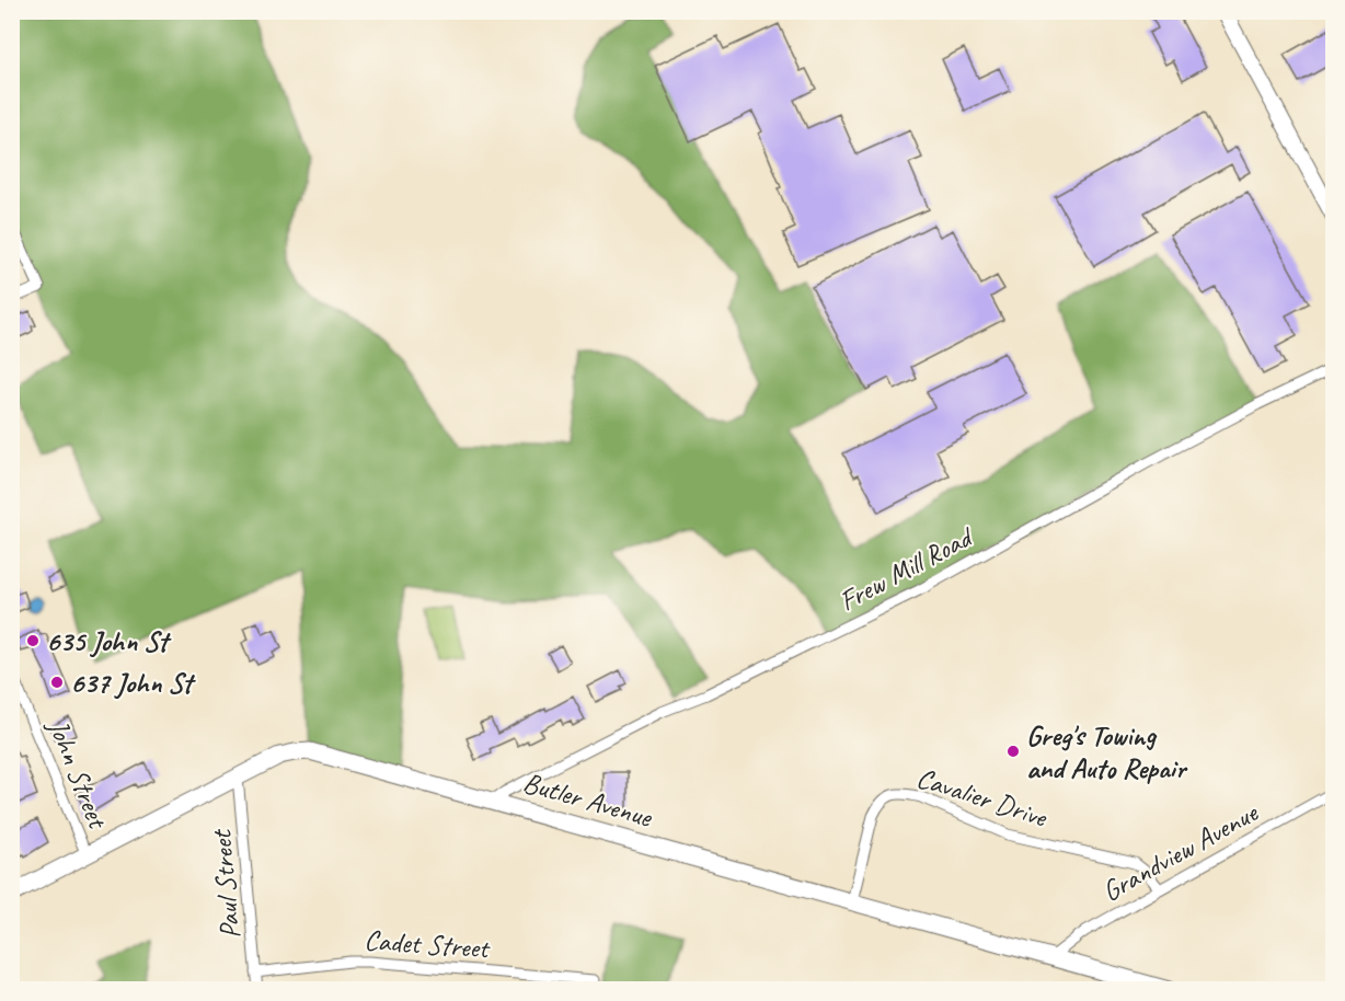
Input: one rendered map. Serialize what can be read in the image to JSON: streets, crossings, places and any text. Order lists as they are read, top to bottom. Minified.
{"streets":{"main road":["Butler Avenue"],"street":["Frew Mill Road","John Street","Cavalier Drive","Grandview Avenue","Paul Street","Cadet Street"]},"crossings":[["Frew Mill Road","Butler Avenue"],["John Street","Butler Avenue"],["Cavalier Drive","Butler Avenue"],["Cavalier Drive","Grandview Avenue"],["Butler Avenue","Grandview Avenue"],["Butler Avenue","Paul Street"],["Paul Street","Cadet Street"]],"places":["635 John St","637 John St","Greg's Towing and Auto Repair"]}
